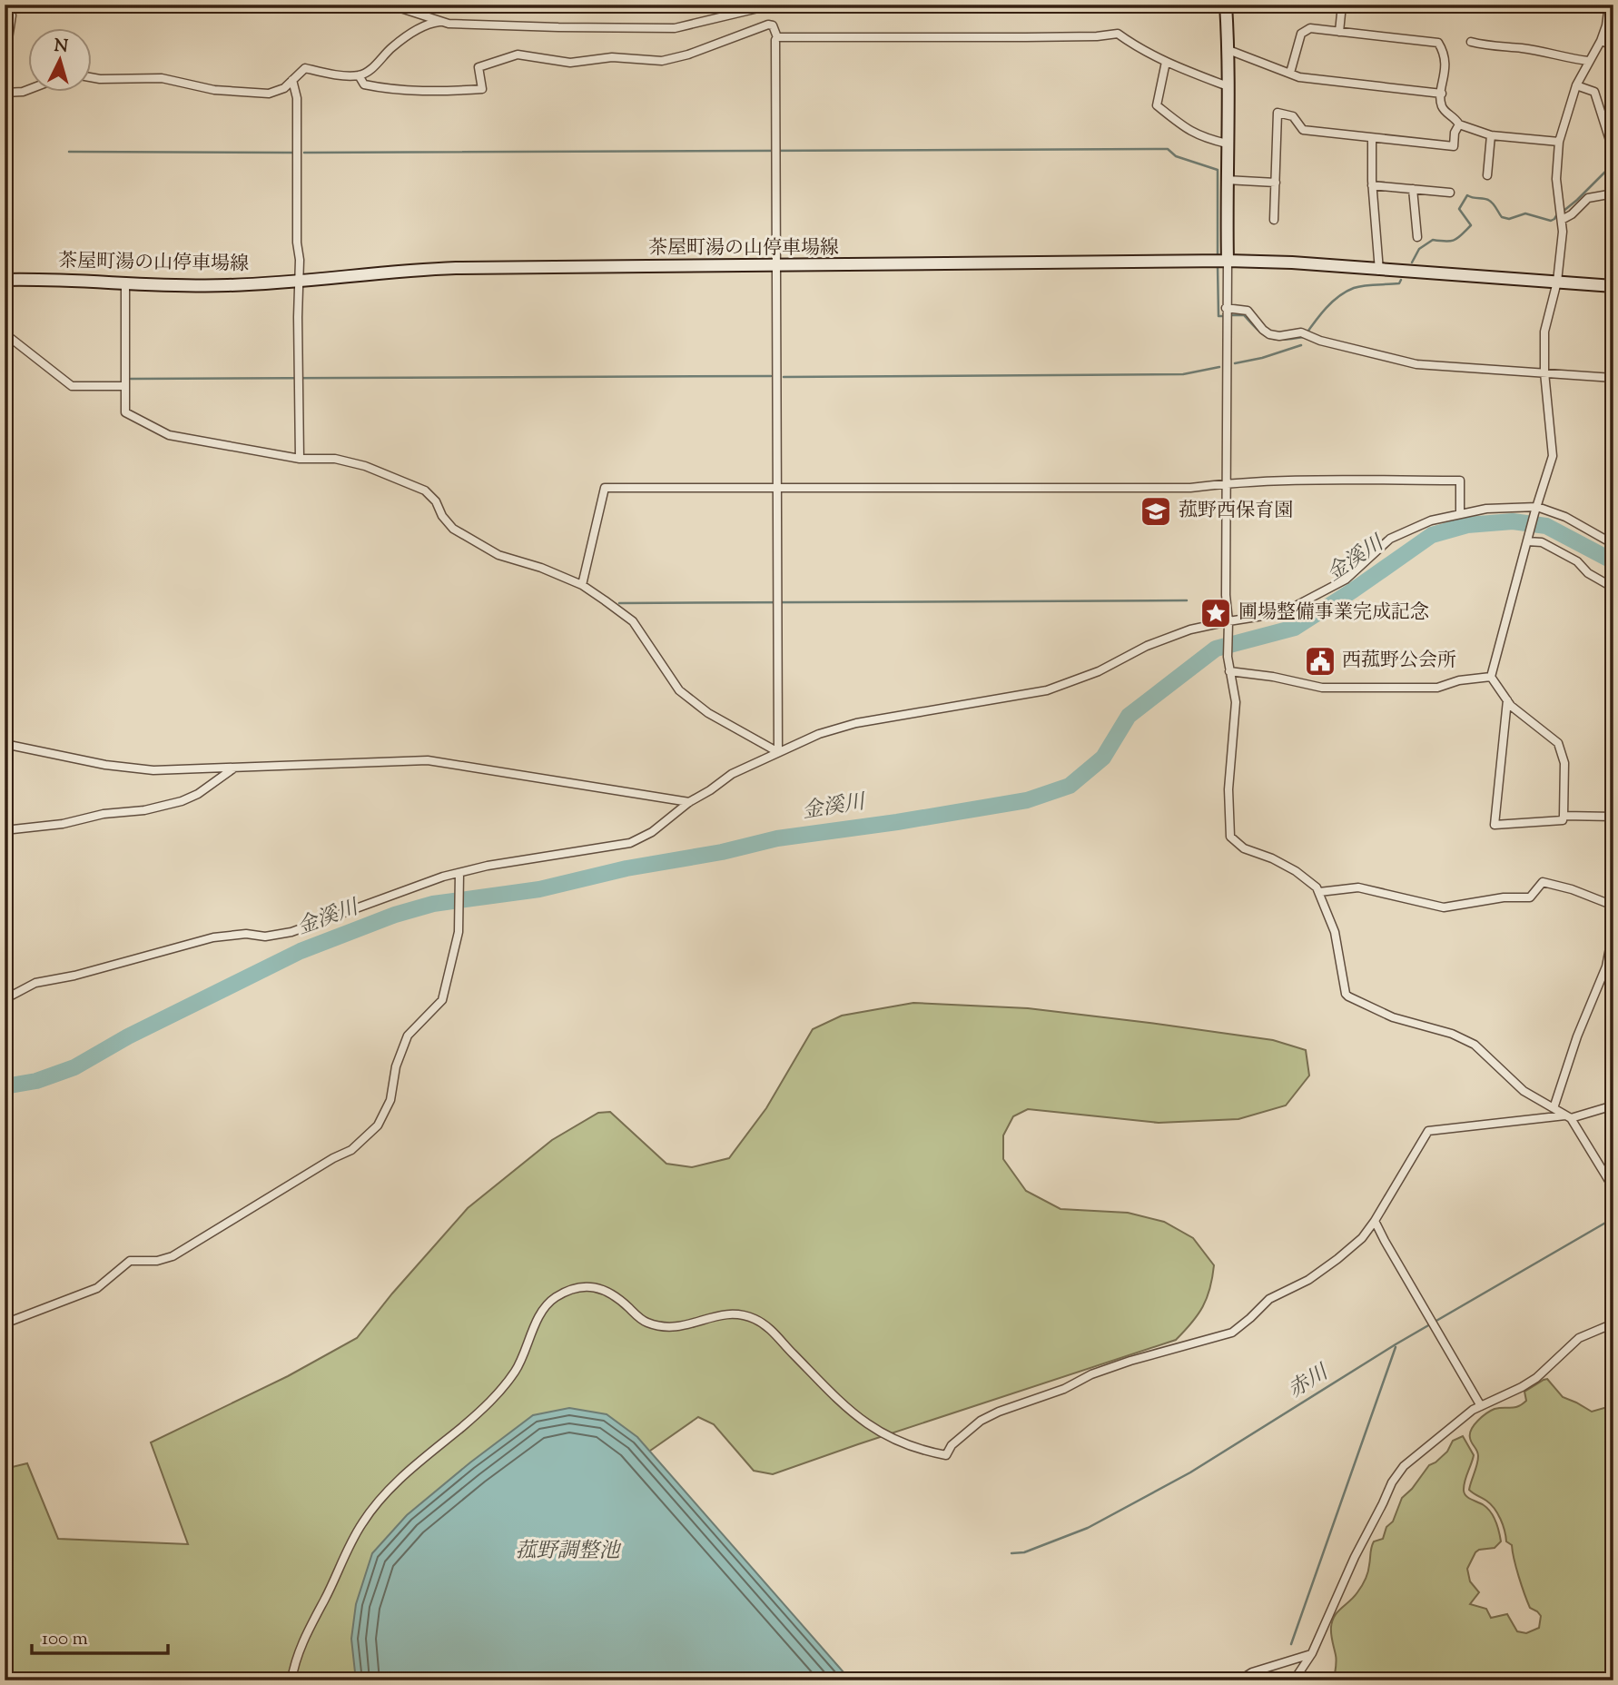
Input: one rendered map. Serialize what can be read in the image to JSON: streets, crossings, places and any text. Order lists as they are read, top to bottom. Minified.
{"streets":{"main road":["茶屋町湯の山停車場線"]},"water":["金溪川","赤川","菰野調整池"],"places":{"school or university":["菰野西保育園"],"place":["圃場整備事業完成記念"],"public building":["西菰野公会所"]},"scale_bar":"100 m","north":"top"}
